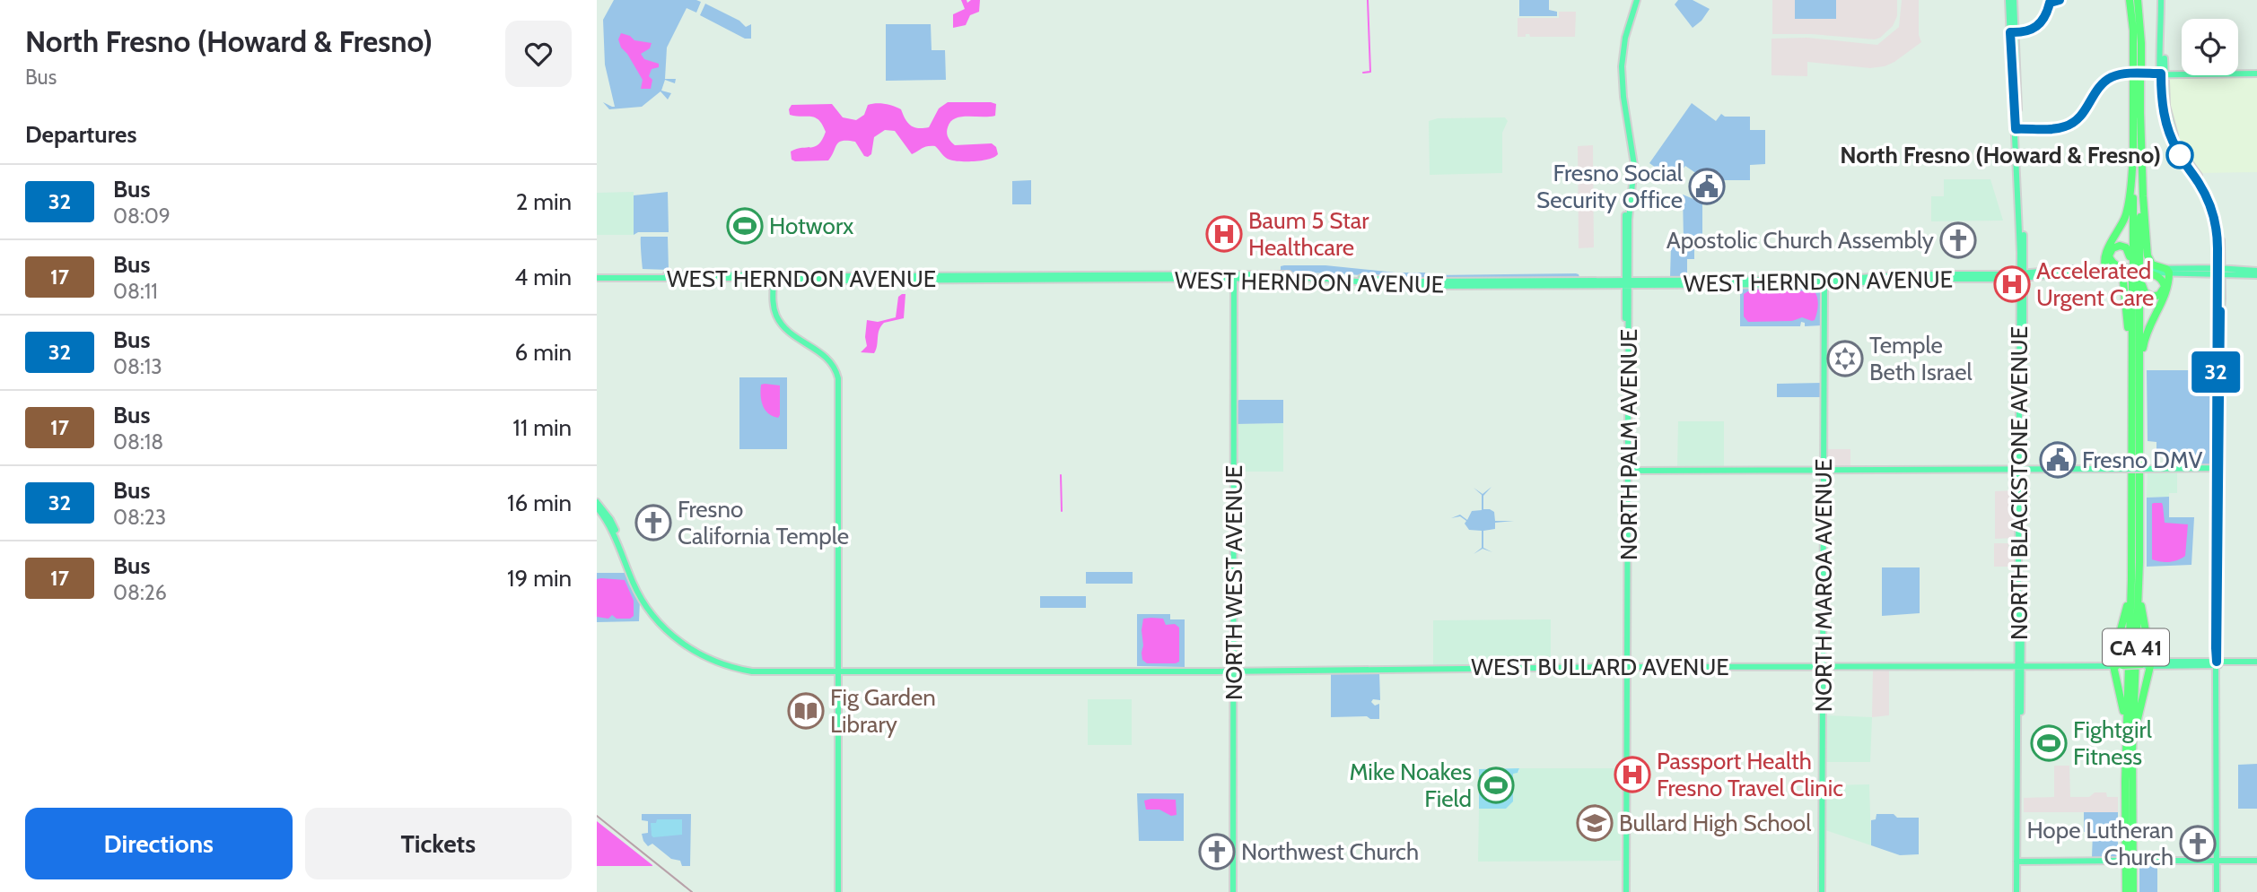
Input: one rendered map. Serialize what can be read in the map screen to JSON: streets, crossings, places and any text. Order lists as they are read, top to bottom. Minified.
{"streets":{"highway":["CA 41"],"main road":["WEST HERNDON AVENUE","NORTH PALM AVENUE","NORTH BLACKSTONE AVENUE","NORTH WEST AVENUE","NORTH MAROA AVENUE","WEST BULLARD AVENUE"]},"crossings":[["WEST HERNDON AVENUE","NORTH PALM AVENUE"],["WEST HERNDON AVENUE","NORTH BLACKSTONE AVENUE"],["WEST HERNDON AVENUE","NORTH WEST AVENUE"],["WEST HERNDON AVENUE","NORTH MAROA AVENUE"],["NORTH PALM AVENUE","WEST BULLARD AVENUE"],["NORTH BLACKSTONE AVENUE","WEST BULLARD AVENUE"],["NORTH WEST AVENUE","WEST BULLARD AVENUE"],["NORTH MAROA AVENUE","WEST BULLARD AVENUE"]],"places":{"other":["North Fresno (Howard & Fresno)"],"public building":["Fresno Social Security Office","Fresno DMV"],"sports":["Hotworx","Fightgirl Fitness","Mike Noakes Field"],"hospital":["Baum 5 Star Healthcare","Accelerated Urgent Care","Passport Health Fresno Travel Clinic"],"church":["Apostolic Church Assembly","Fresno California Temple","Hope Lutheran Church","Northwest Church"],"synagogue":["Temple Beth Israel"],"library":["Fig Garden Library"],"school or university":["Bullard High School"]},"lines":["bus line 32"],"page":{"heading":[["North Fresno (Howard & Fresno)","Bus"],"Departures"],"on_map":"32","list":[{"mark":"32","name":"Bus","note":"08:09","value":"2 min"},{"mark":"17","name":"Bus","note":"08:11","value":"4 min"},{"mark":"32","name":"Bus","note":"08:13","value":"6 min"},{"mark":"17","name":"Bus","note":"08:18","value":"11 min"},{"mark":"32","name":"Bus","note":"08:23","value":"16 min"},{"mark":"17","name":"Bus","note":"08:26","value":"19 min"}],"buttons":["Directions","Tickets"]}}
